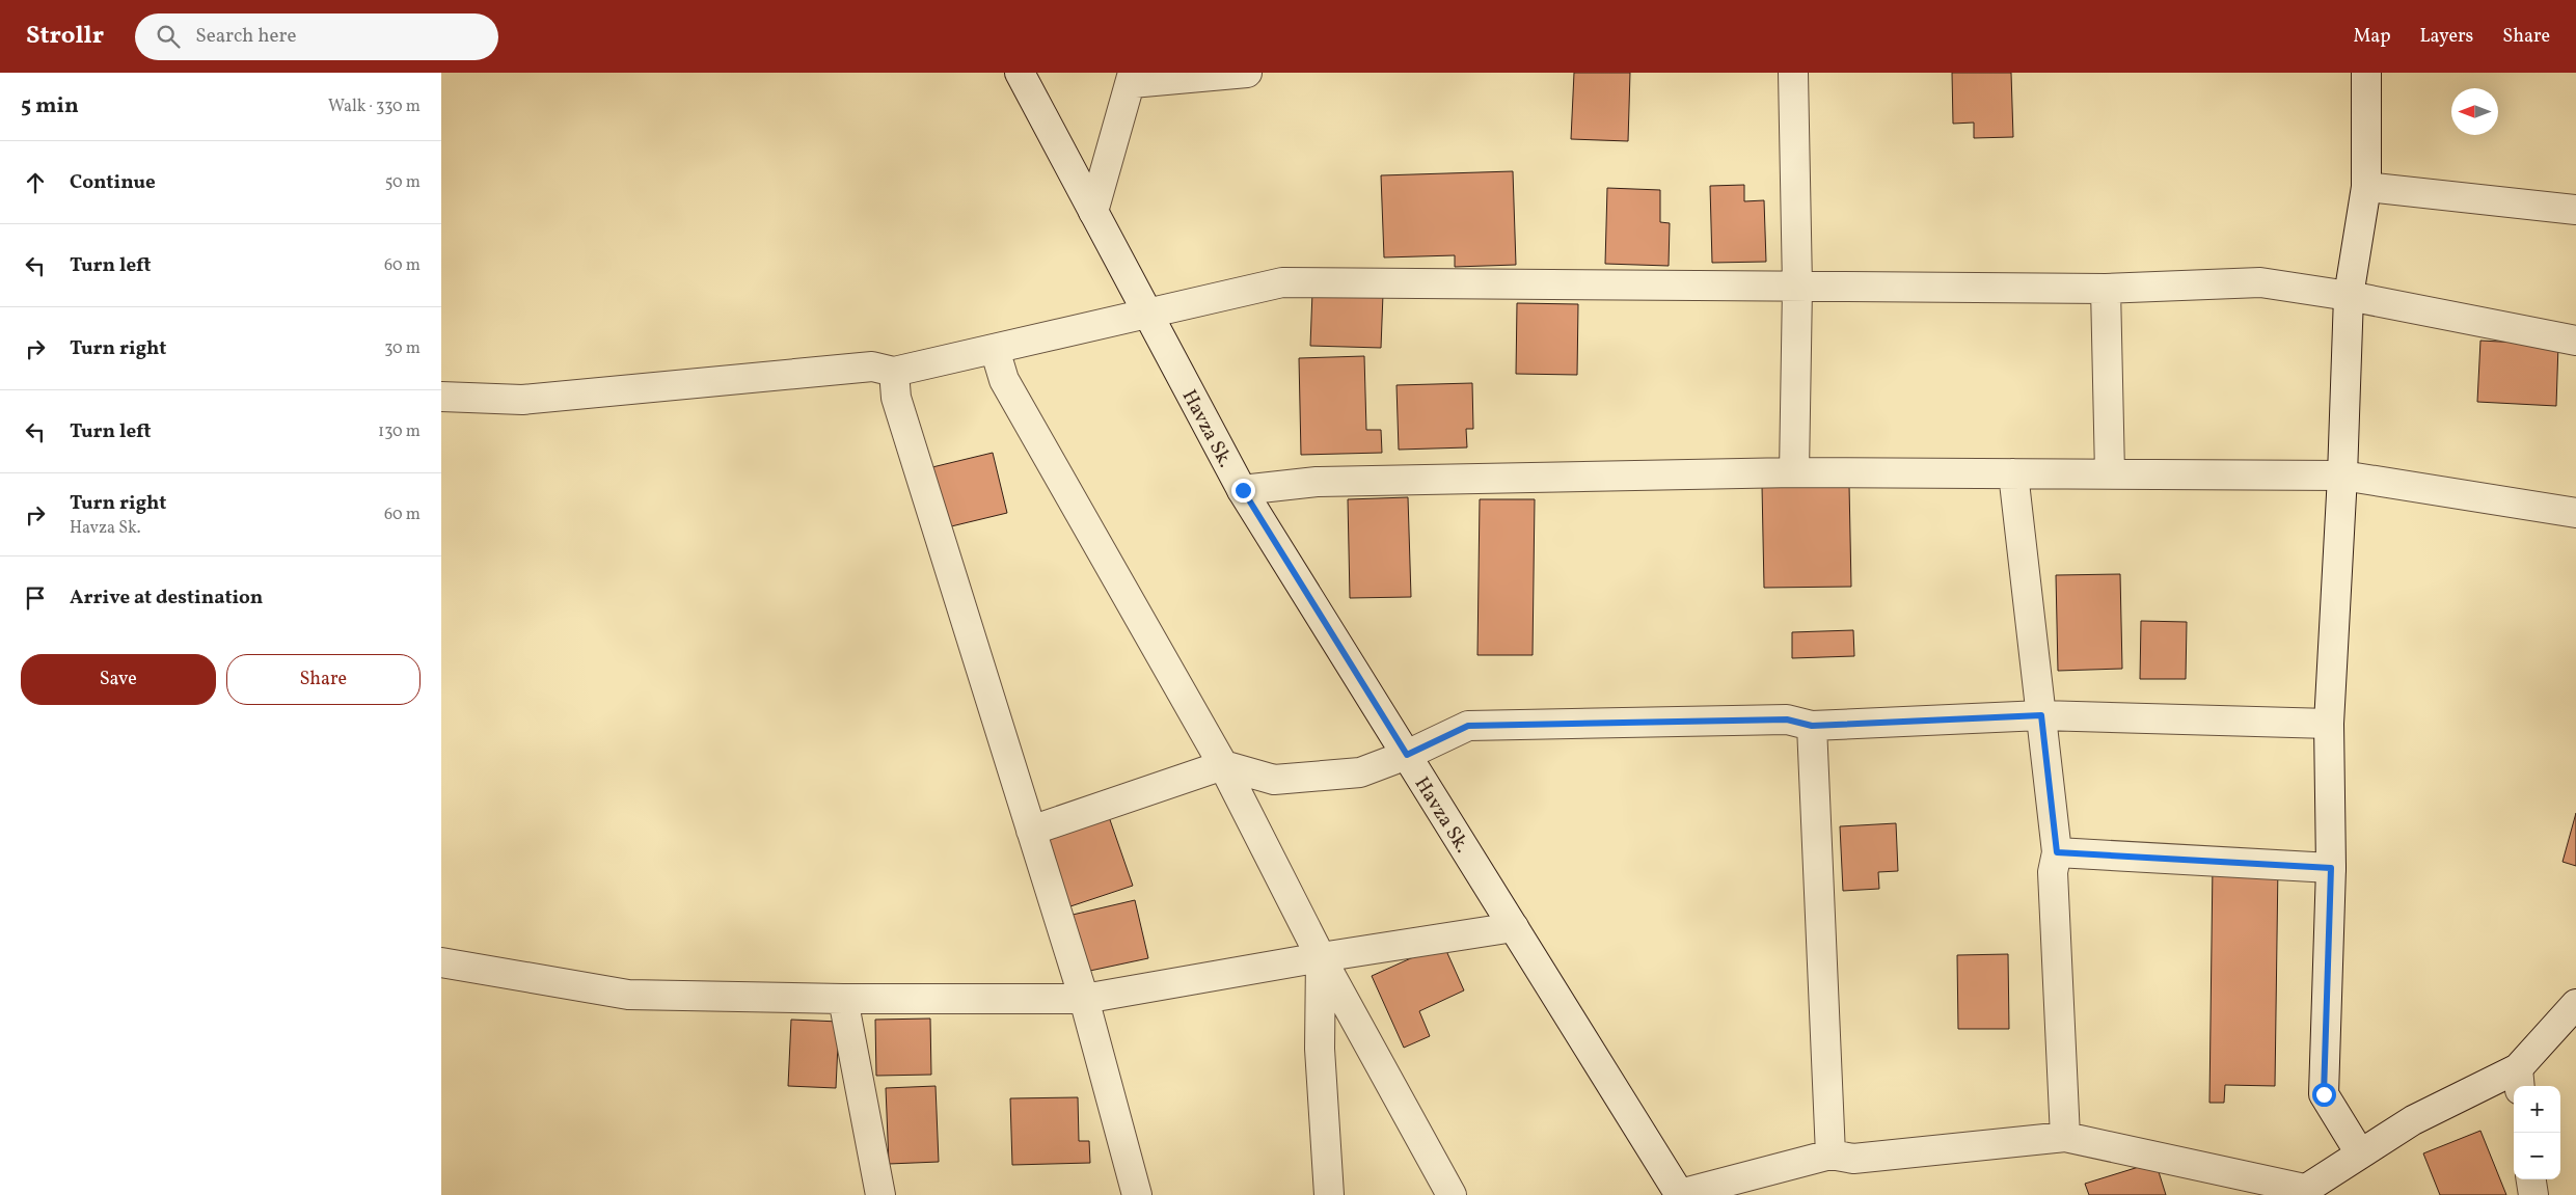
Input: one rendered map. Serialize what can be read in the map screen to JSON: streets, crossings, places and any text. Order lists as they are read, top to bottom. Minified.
{"streets":{"street":["Havza Sk."]},"north":"left","page":{"header":"Strollr","search":"Search here","nav":["Map","Layers","Share"],"heading":["5 min","Walk · 330 m"],"list":[["Continue","50 m"],["Turn left","60 m"],["Turn right","30 m"],["Turn left","130 m"],["Turn right","Havza Sk.","60 m"],"Arrive at destination"],"buttons":["Save","Share"],"map_buttons":["+","−"]}}
